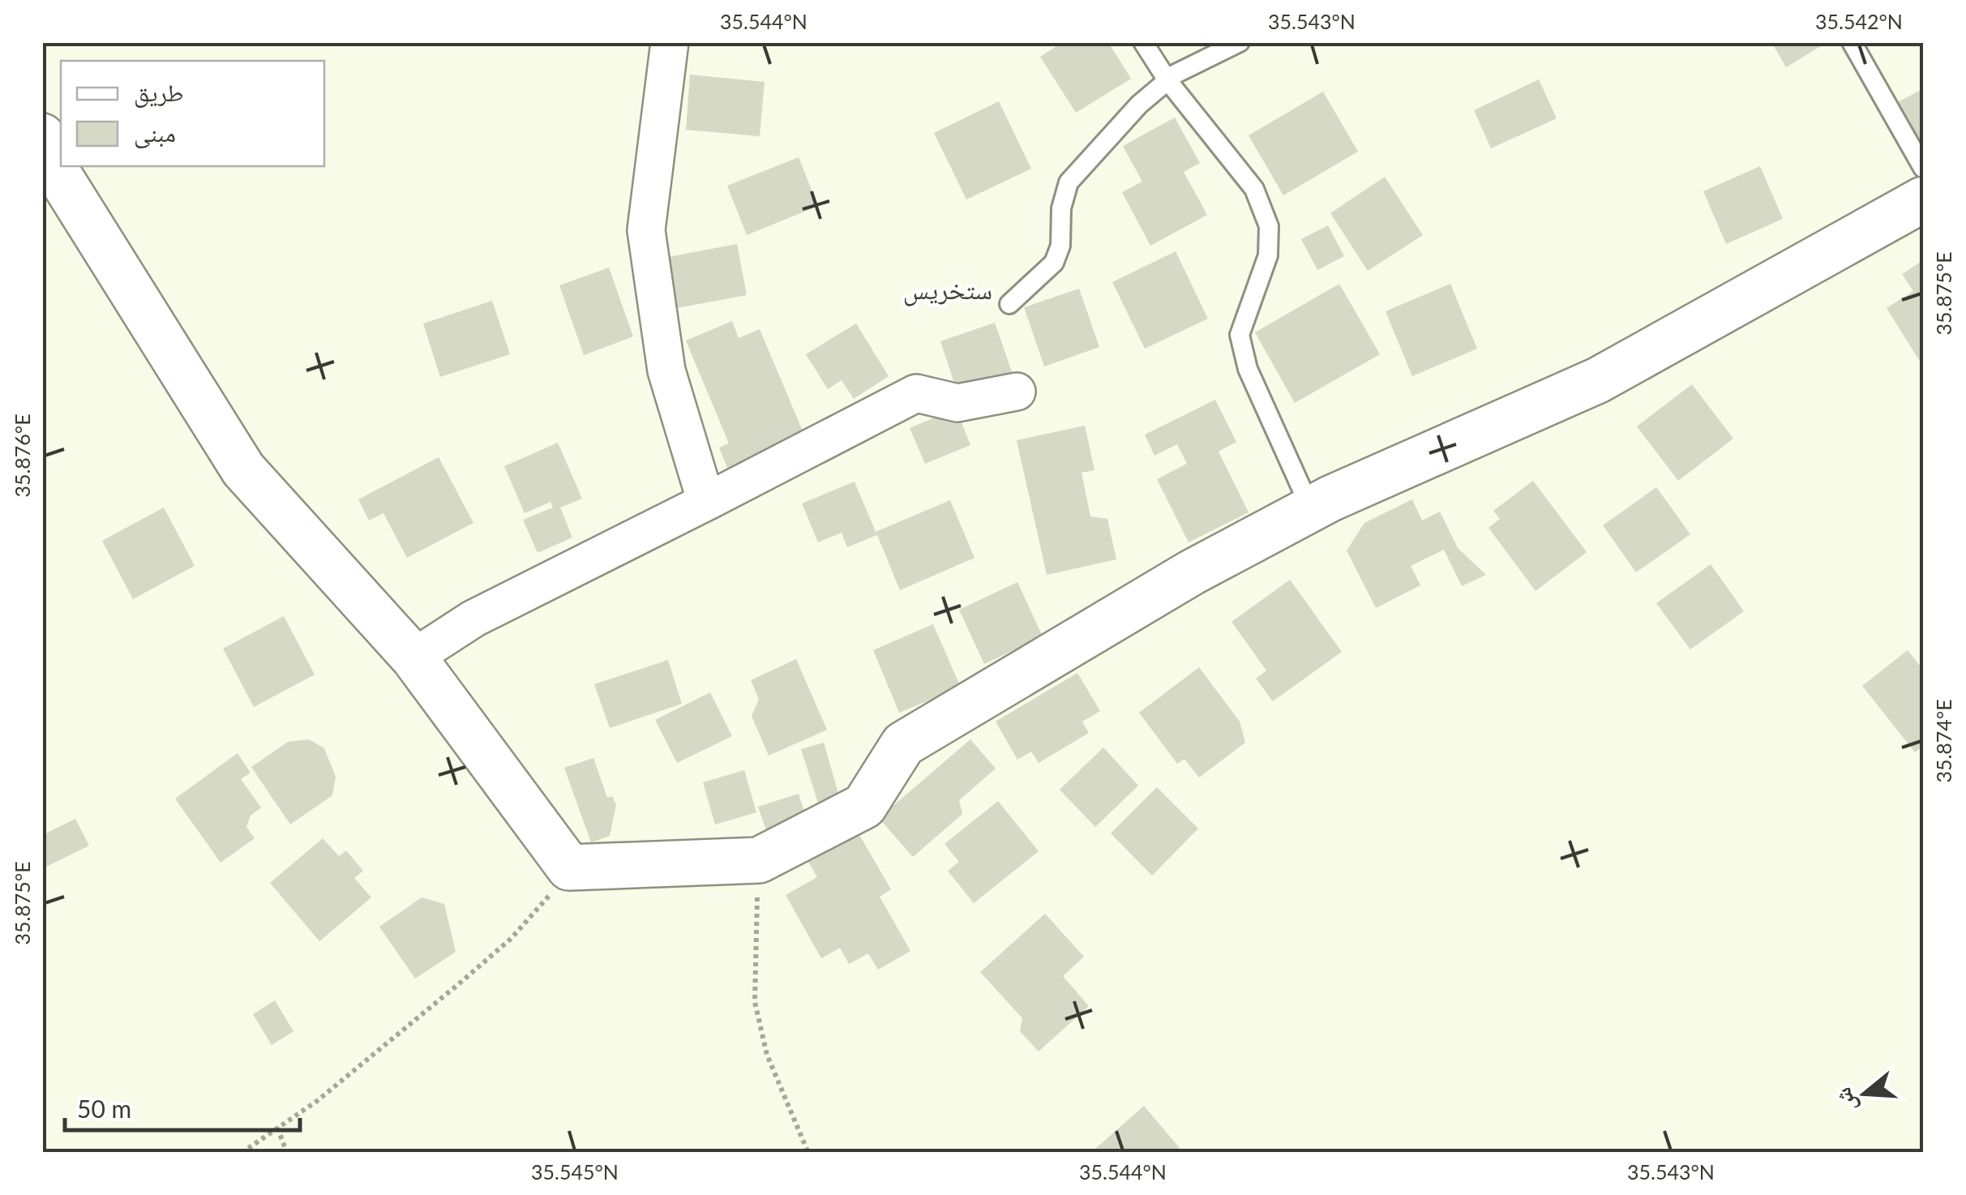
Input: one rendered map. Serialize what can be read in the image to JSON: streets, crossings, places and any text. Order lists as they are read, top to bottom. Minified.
{"districts":["ستخريس"],"legend":["طريق","مبنى"],"scale_bar":"50 m","north":"left","coordinates":["35.544°N","35.543°N","35.542°N","35.875°E","35.876°E","35.874°E","35.545°N"]}
